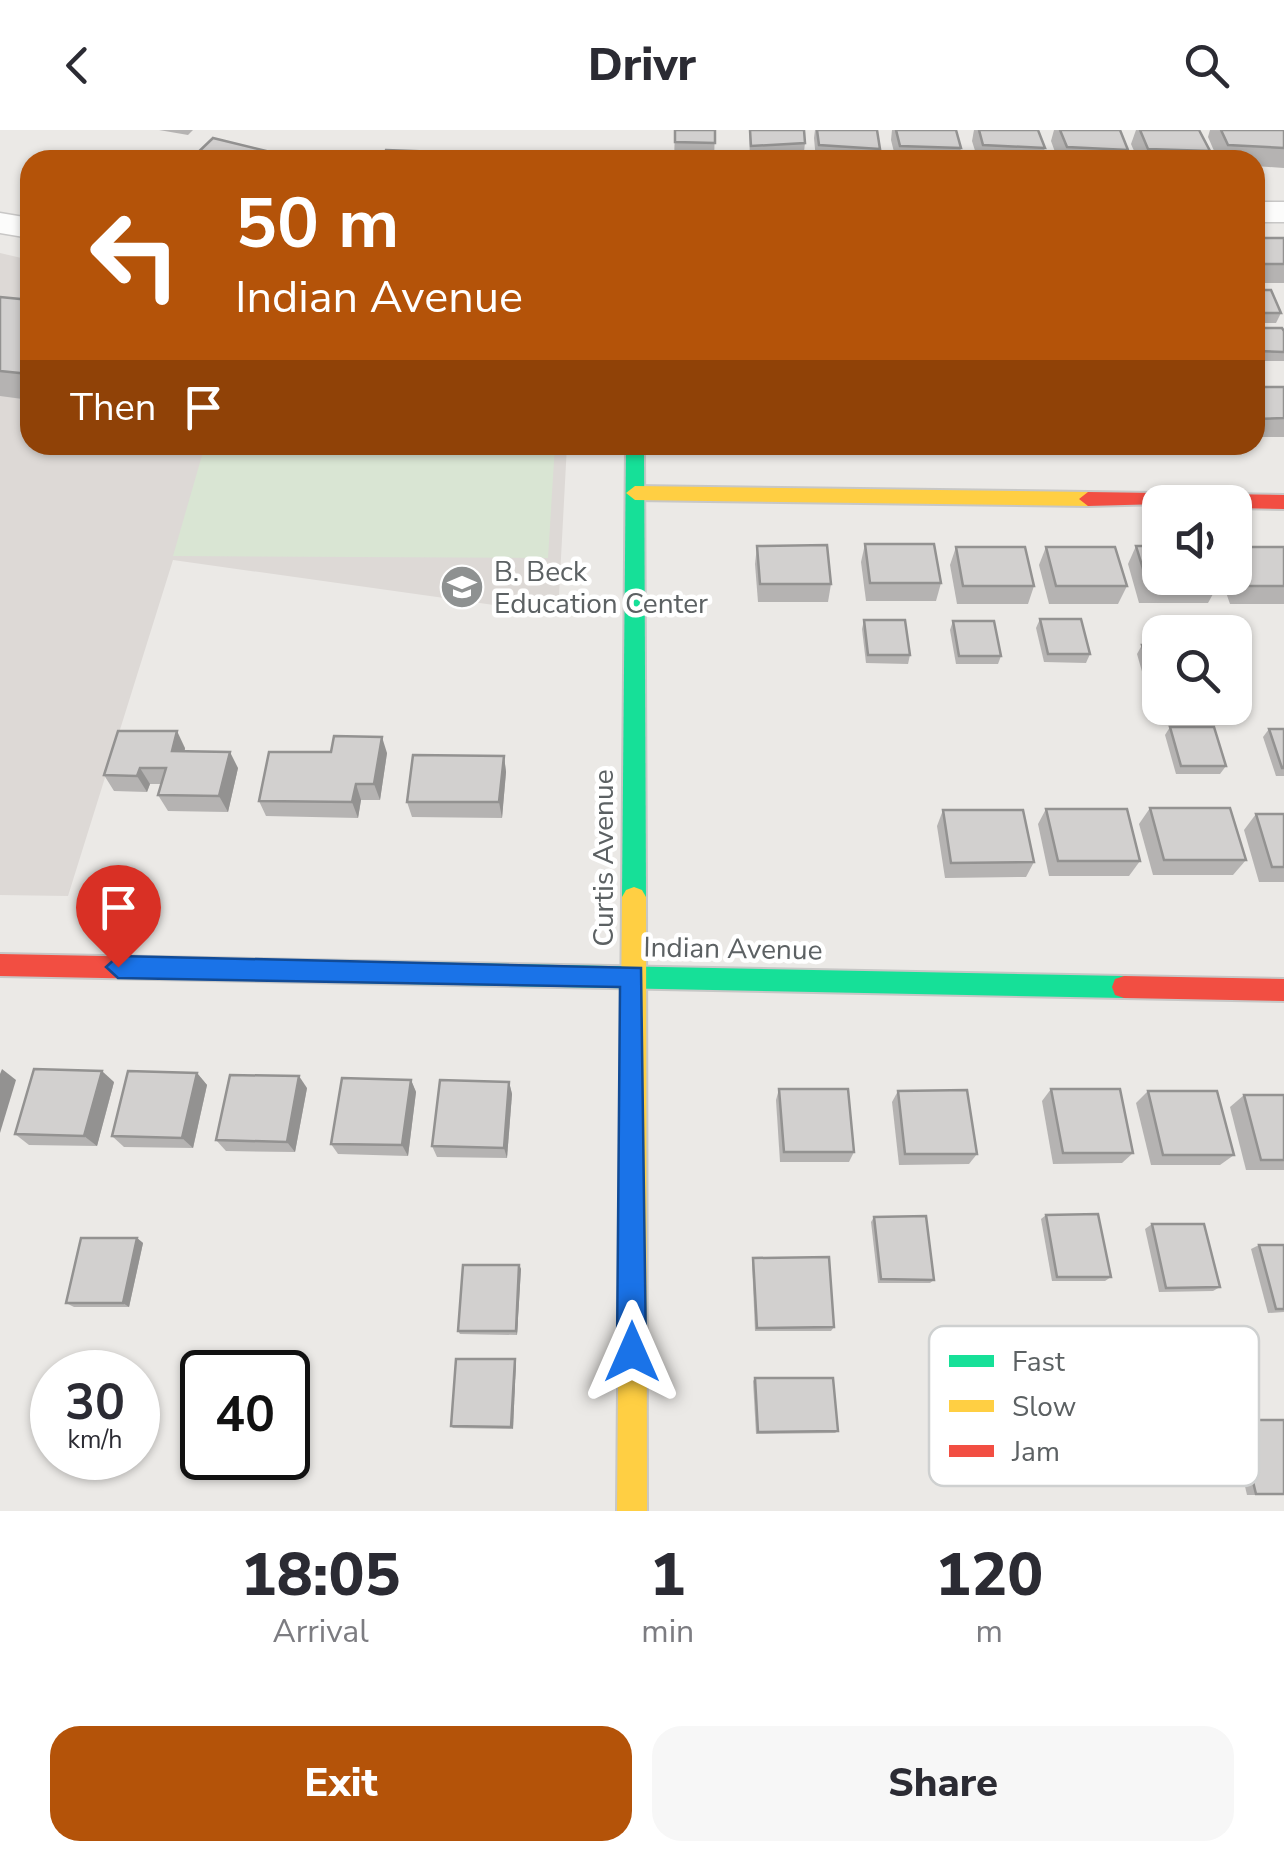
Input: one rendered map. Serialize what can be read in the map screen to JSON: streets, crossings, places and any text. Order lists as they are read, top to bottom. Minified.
{"streets":{"street":["Curtis Avenue","Indian Avenue"]},"crossings":[["Curtis Avenue","Indian Avenue"]],"places":{"school or university":["B. Beck Education Center"]},"legend":["Fast","Slow","Jam"],"page":{"header":"Drivr","turn":["50 m","Indian Avenue"],"then":"Then","speed":"30 km/h","limit":"40","eta":["18:05","Arrival","1","min","120","m"],"buttons":["Exit","Share"]}}
